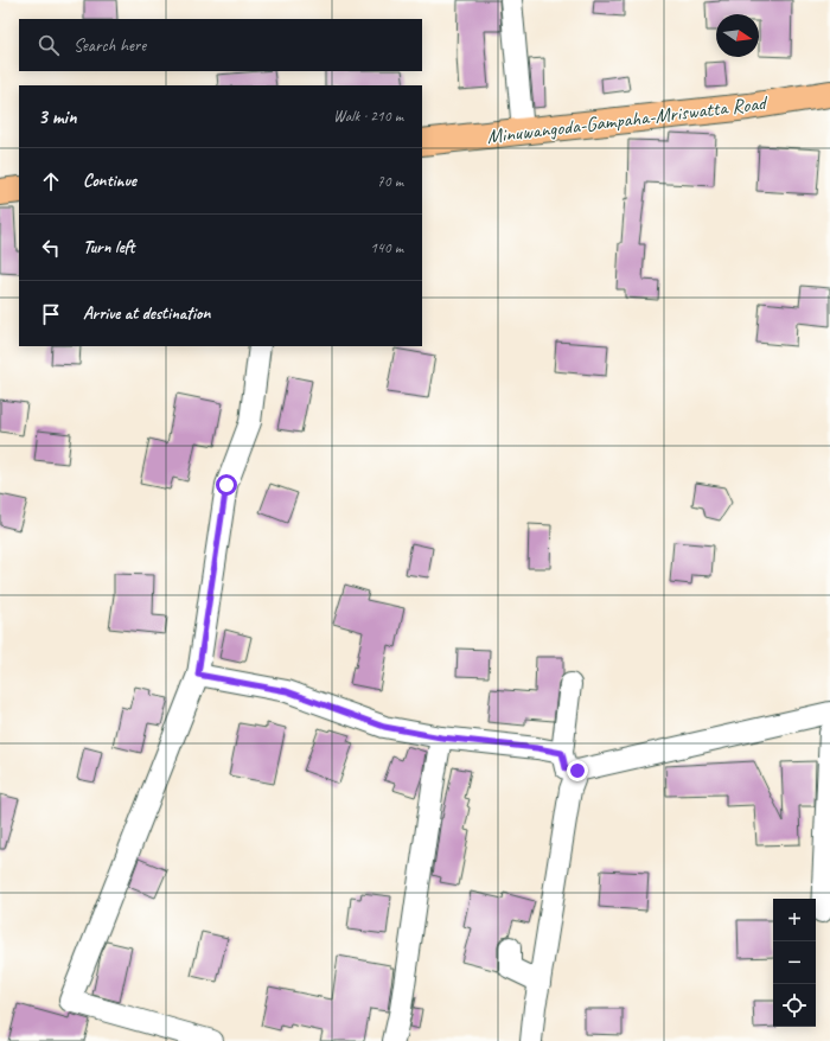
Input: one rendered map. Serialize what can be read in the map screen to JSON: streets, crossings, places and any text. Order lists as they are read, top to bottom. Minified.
{"streets":{"main road":["Minuwangoda-Gampaha-Mriswatta Road"]},"north":"right","page":{"search":"Search here","heading":["3 min","Walk · 210 m"],"list":[["Continue","70 m"],["Turn left","140 m"],"Arrive at destination"],"map_buttons":["+","−"]}}
